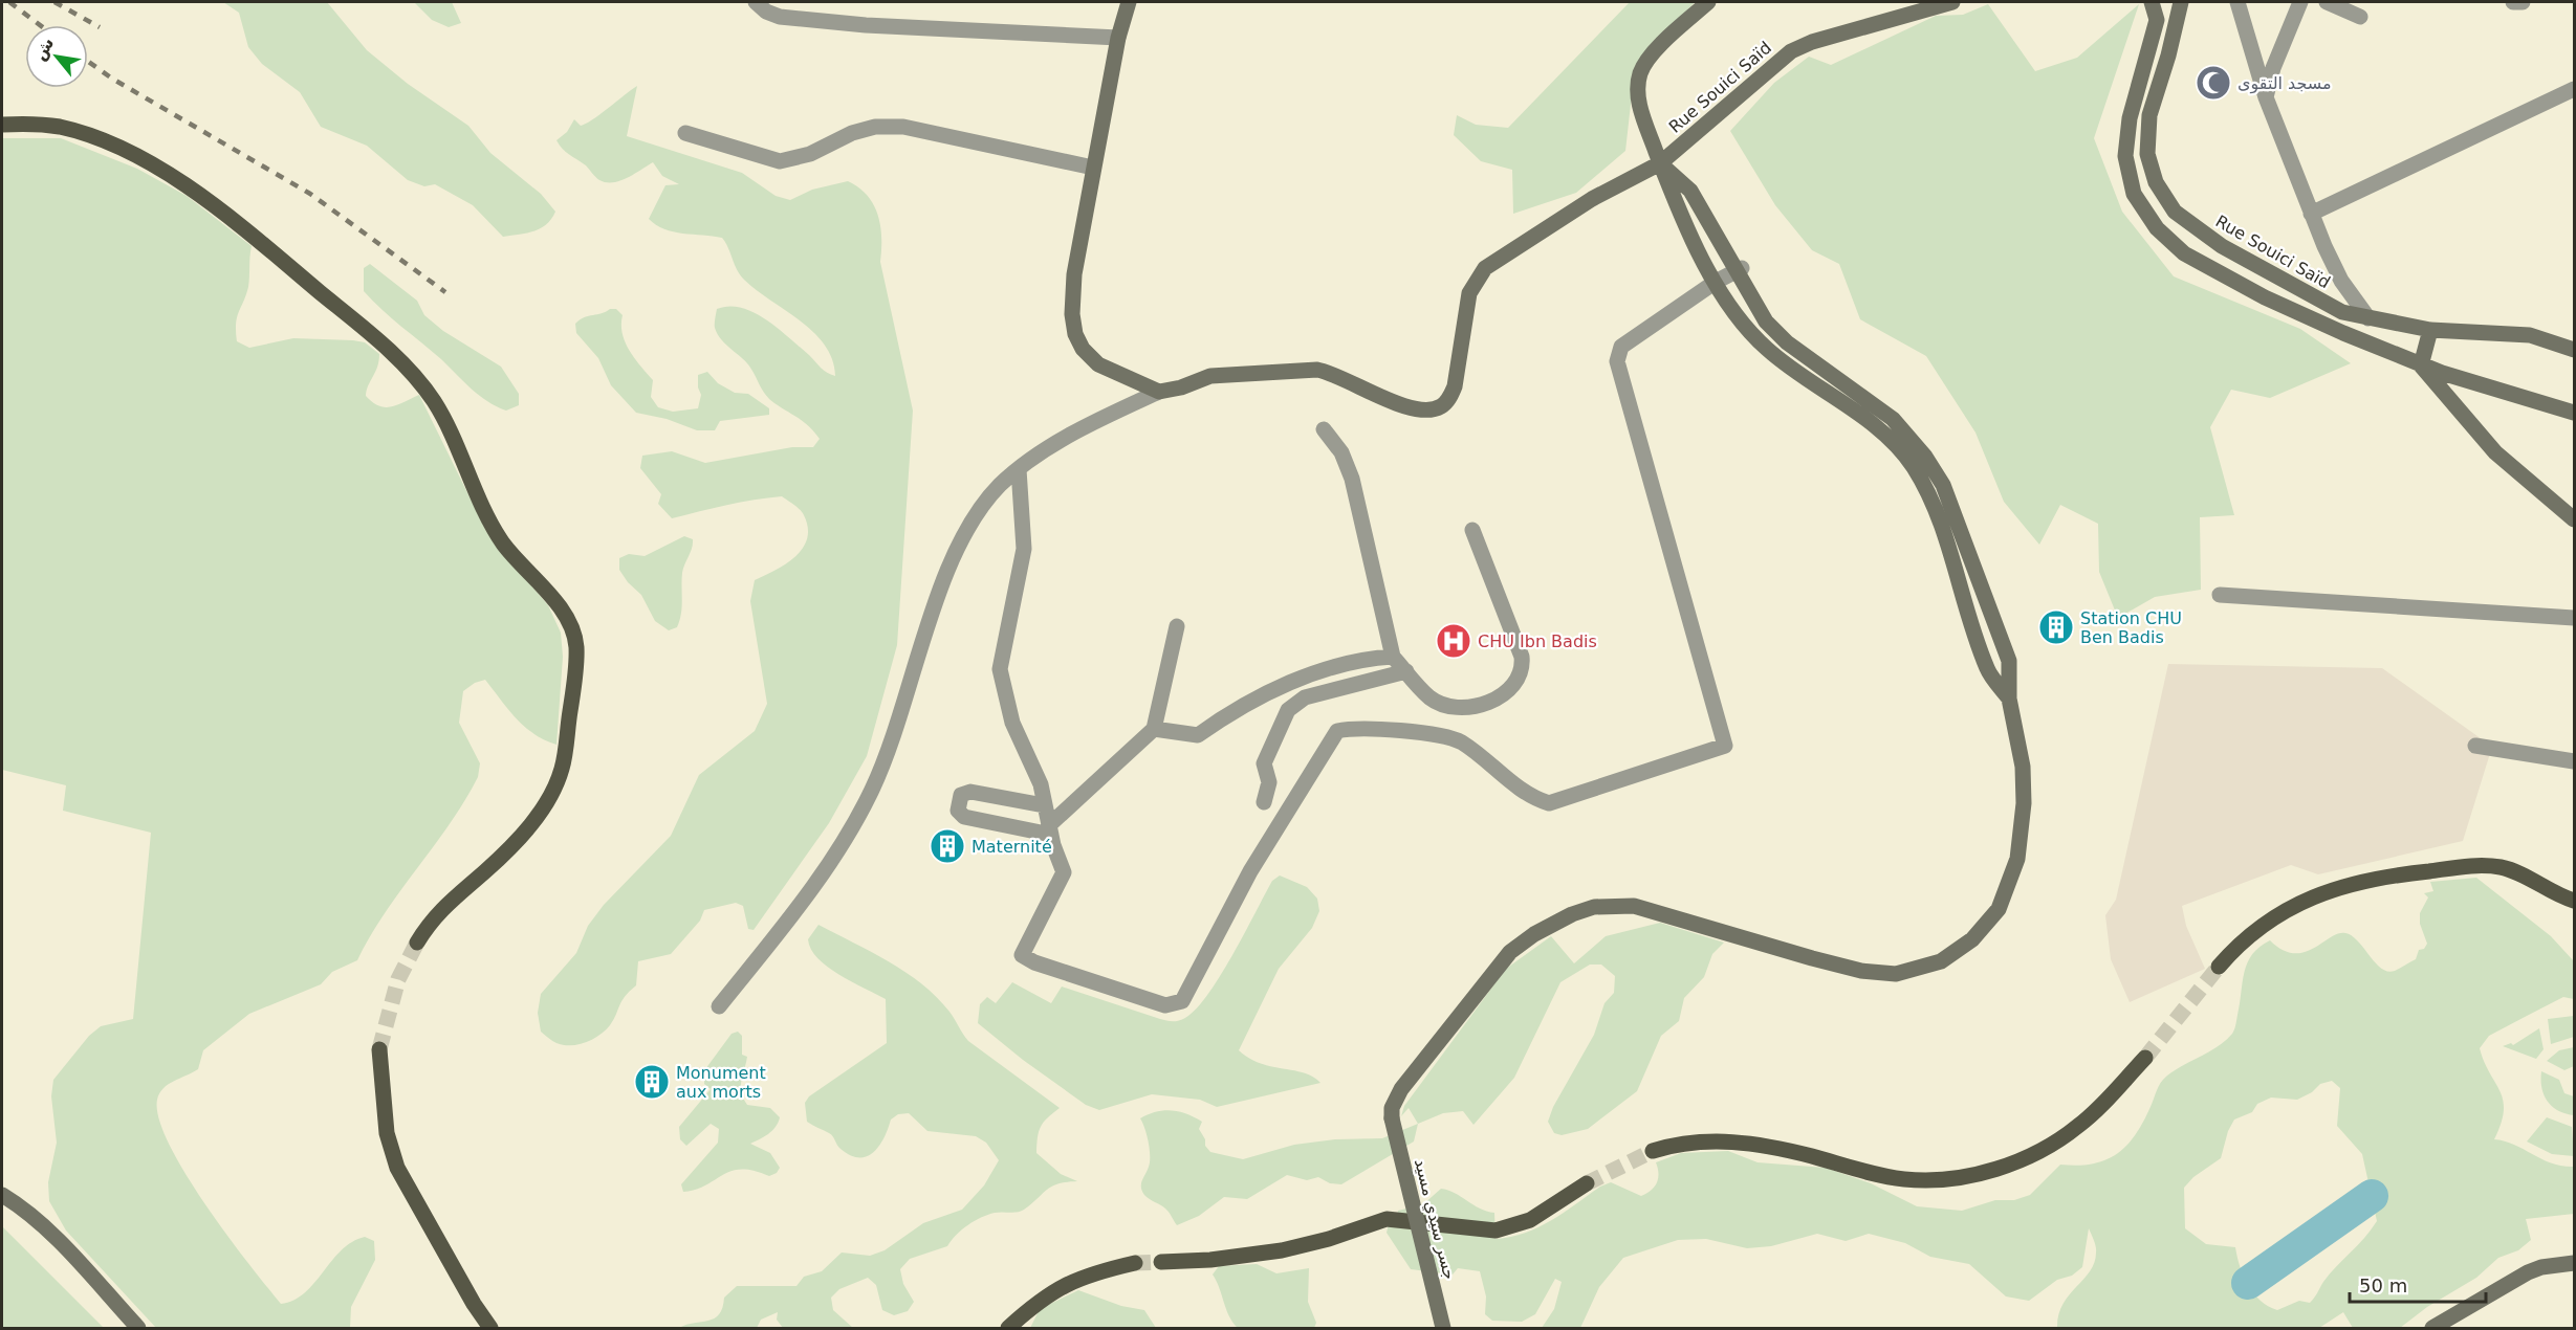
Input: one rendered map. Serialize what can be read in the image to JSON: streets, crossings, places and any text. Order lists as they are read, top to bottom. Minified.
{"streets":{"main road":["Rue Souici Saïd","جسر سيدي مسيد"]},"places":{"mosque":["مسجد التقوى"],"building":["Station CHU Ben Badis","Maternité","Monument aux morts"],"hospital":["CHU Ibn Badis"]},"scale_bar":"50 m","north":"top left"}
